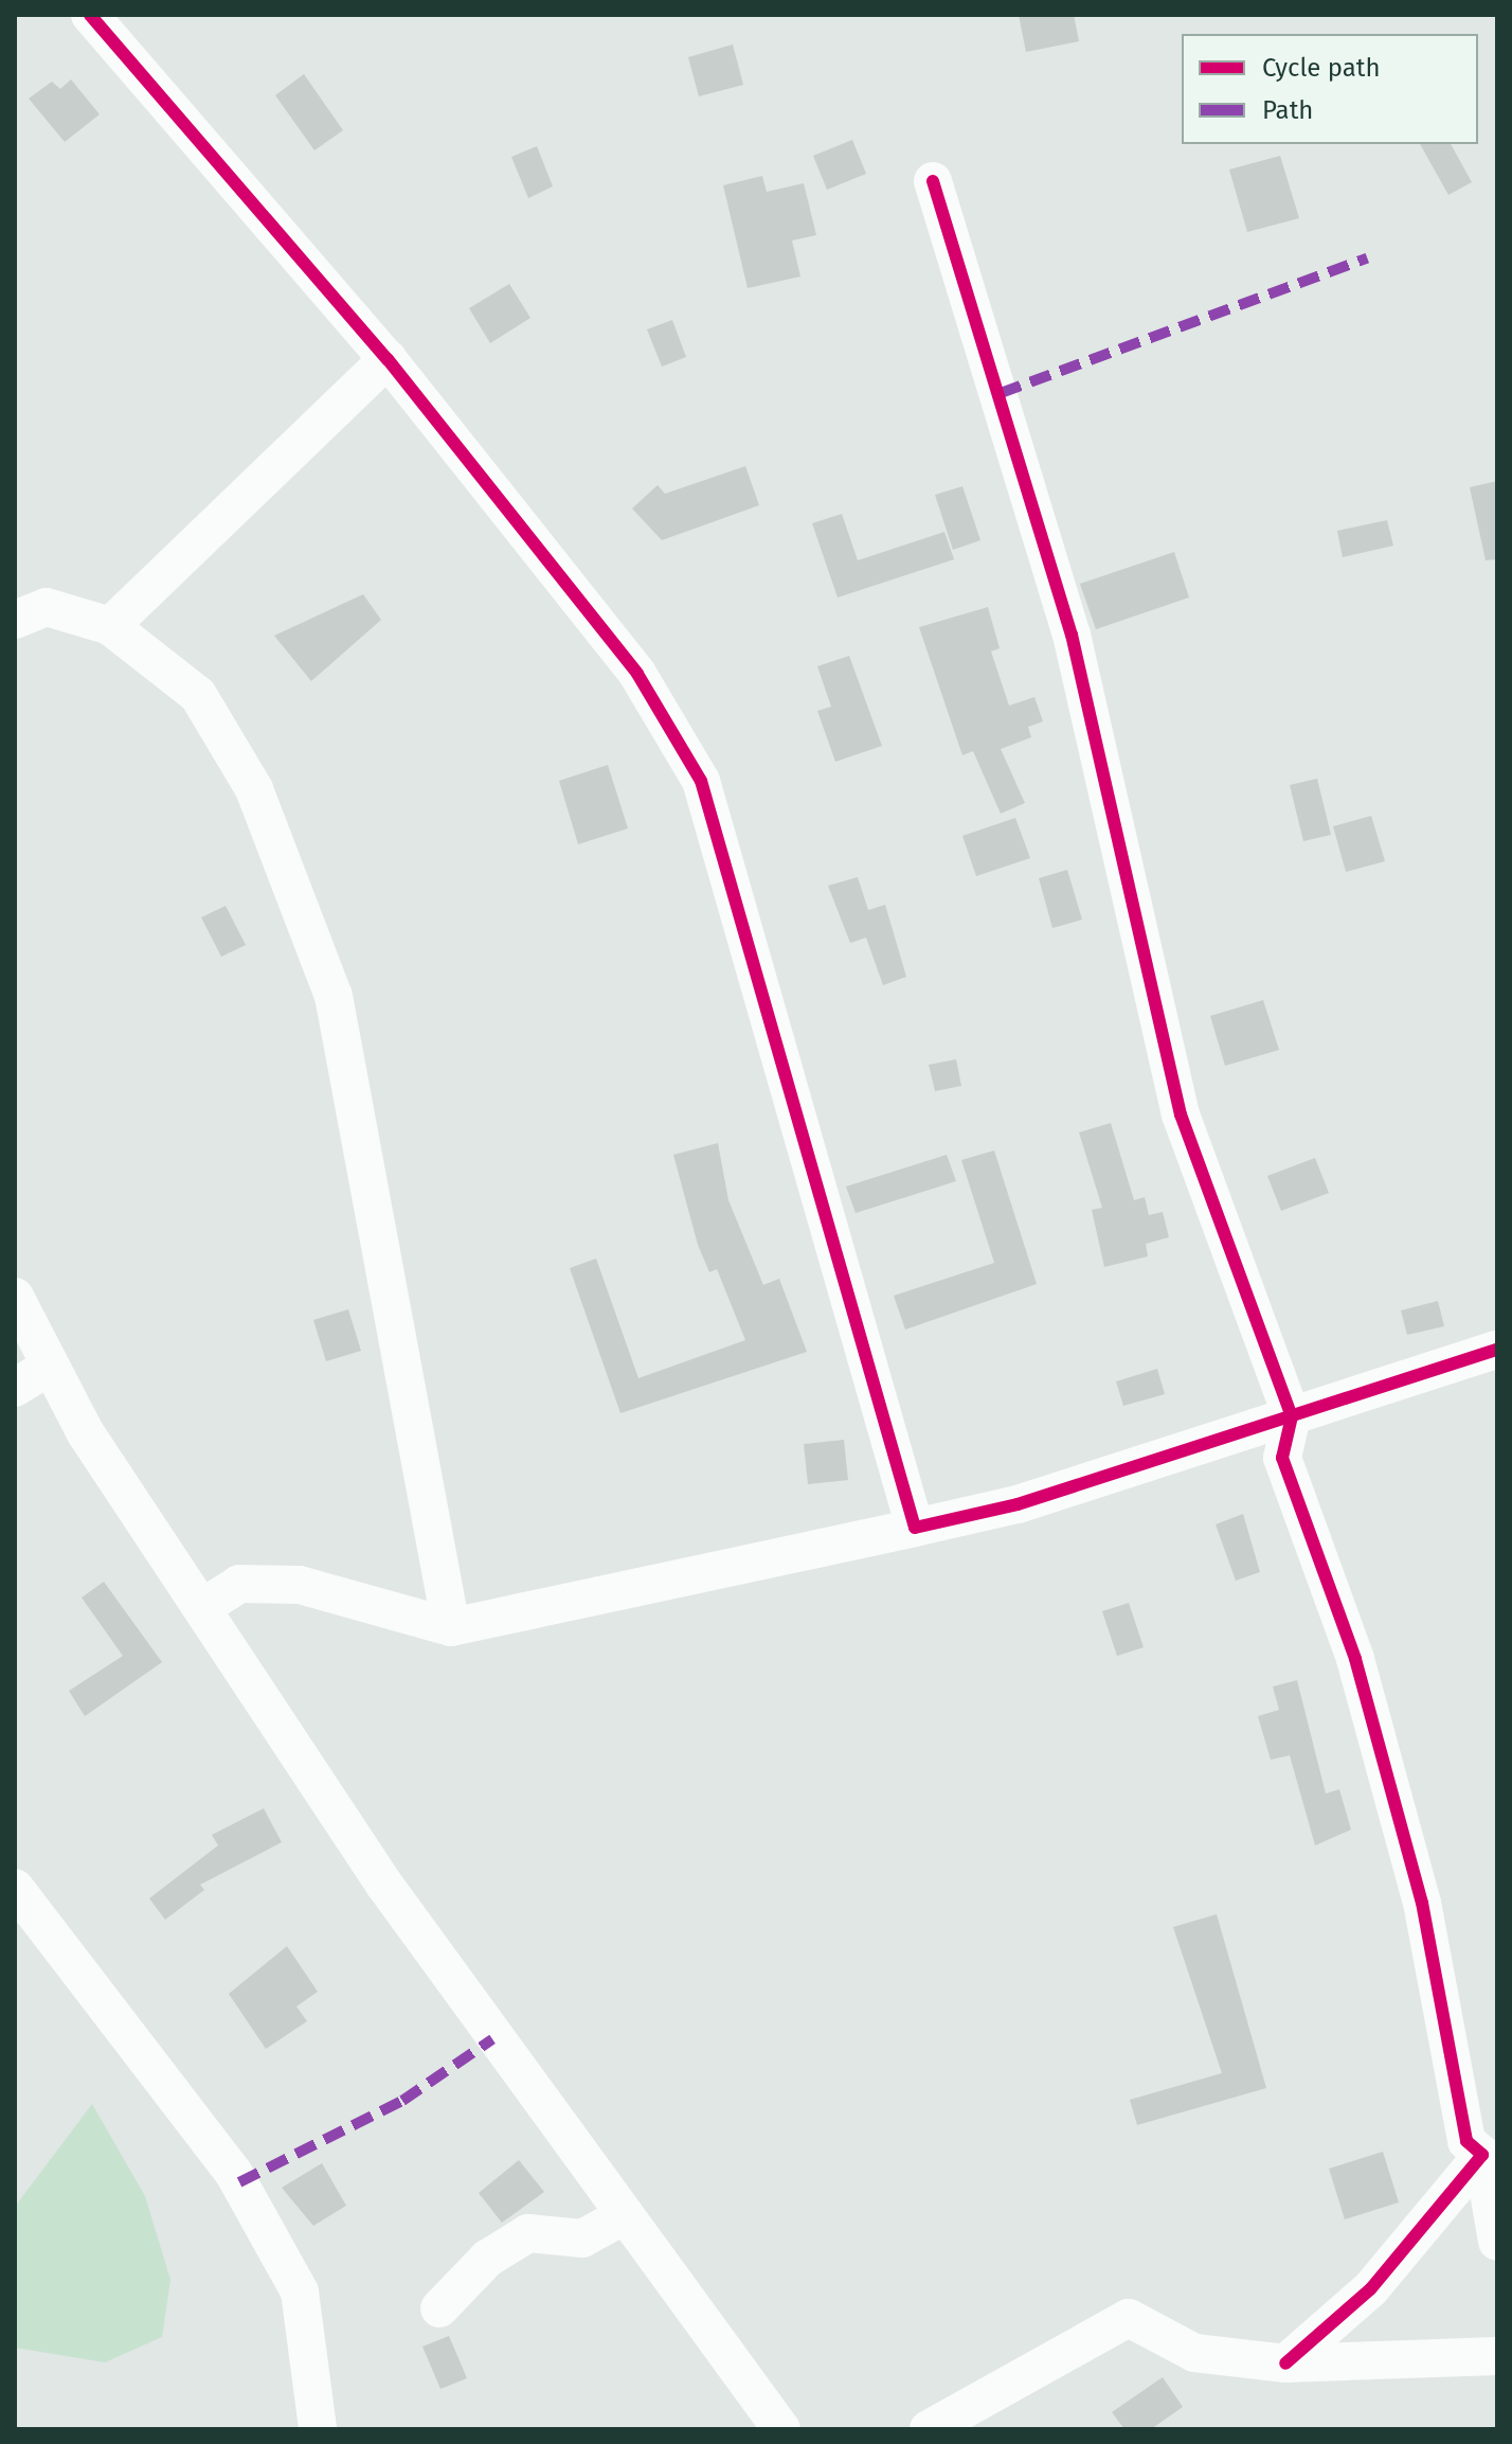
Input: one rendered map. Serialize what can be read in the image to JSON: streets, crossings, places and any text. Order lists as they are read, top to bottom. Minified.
{"legend":["Cycle path","Path"]}
